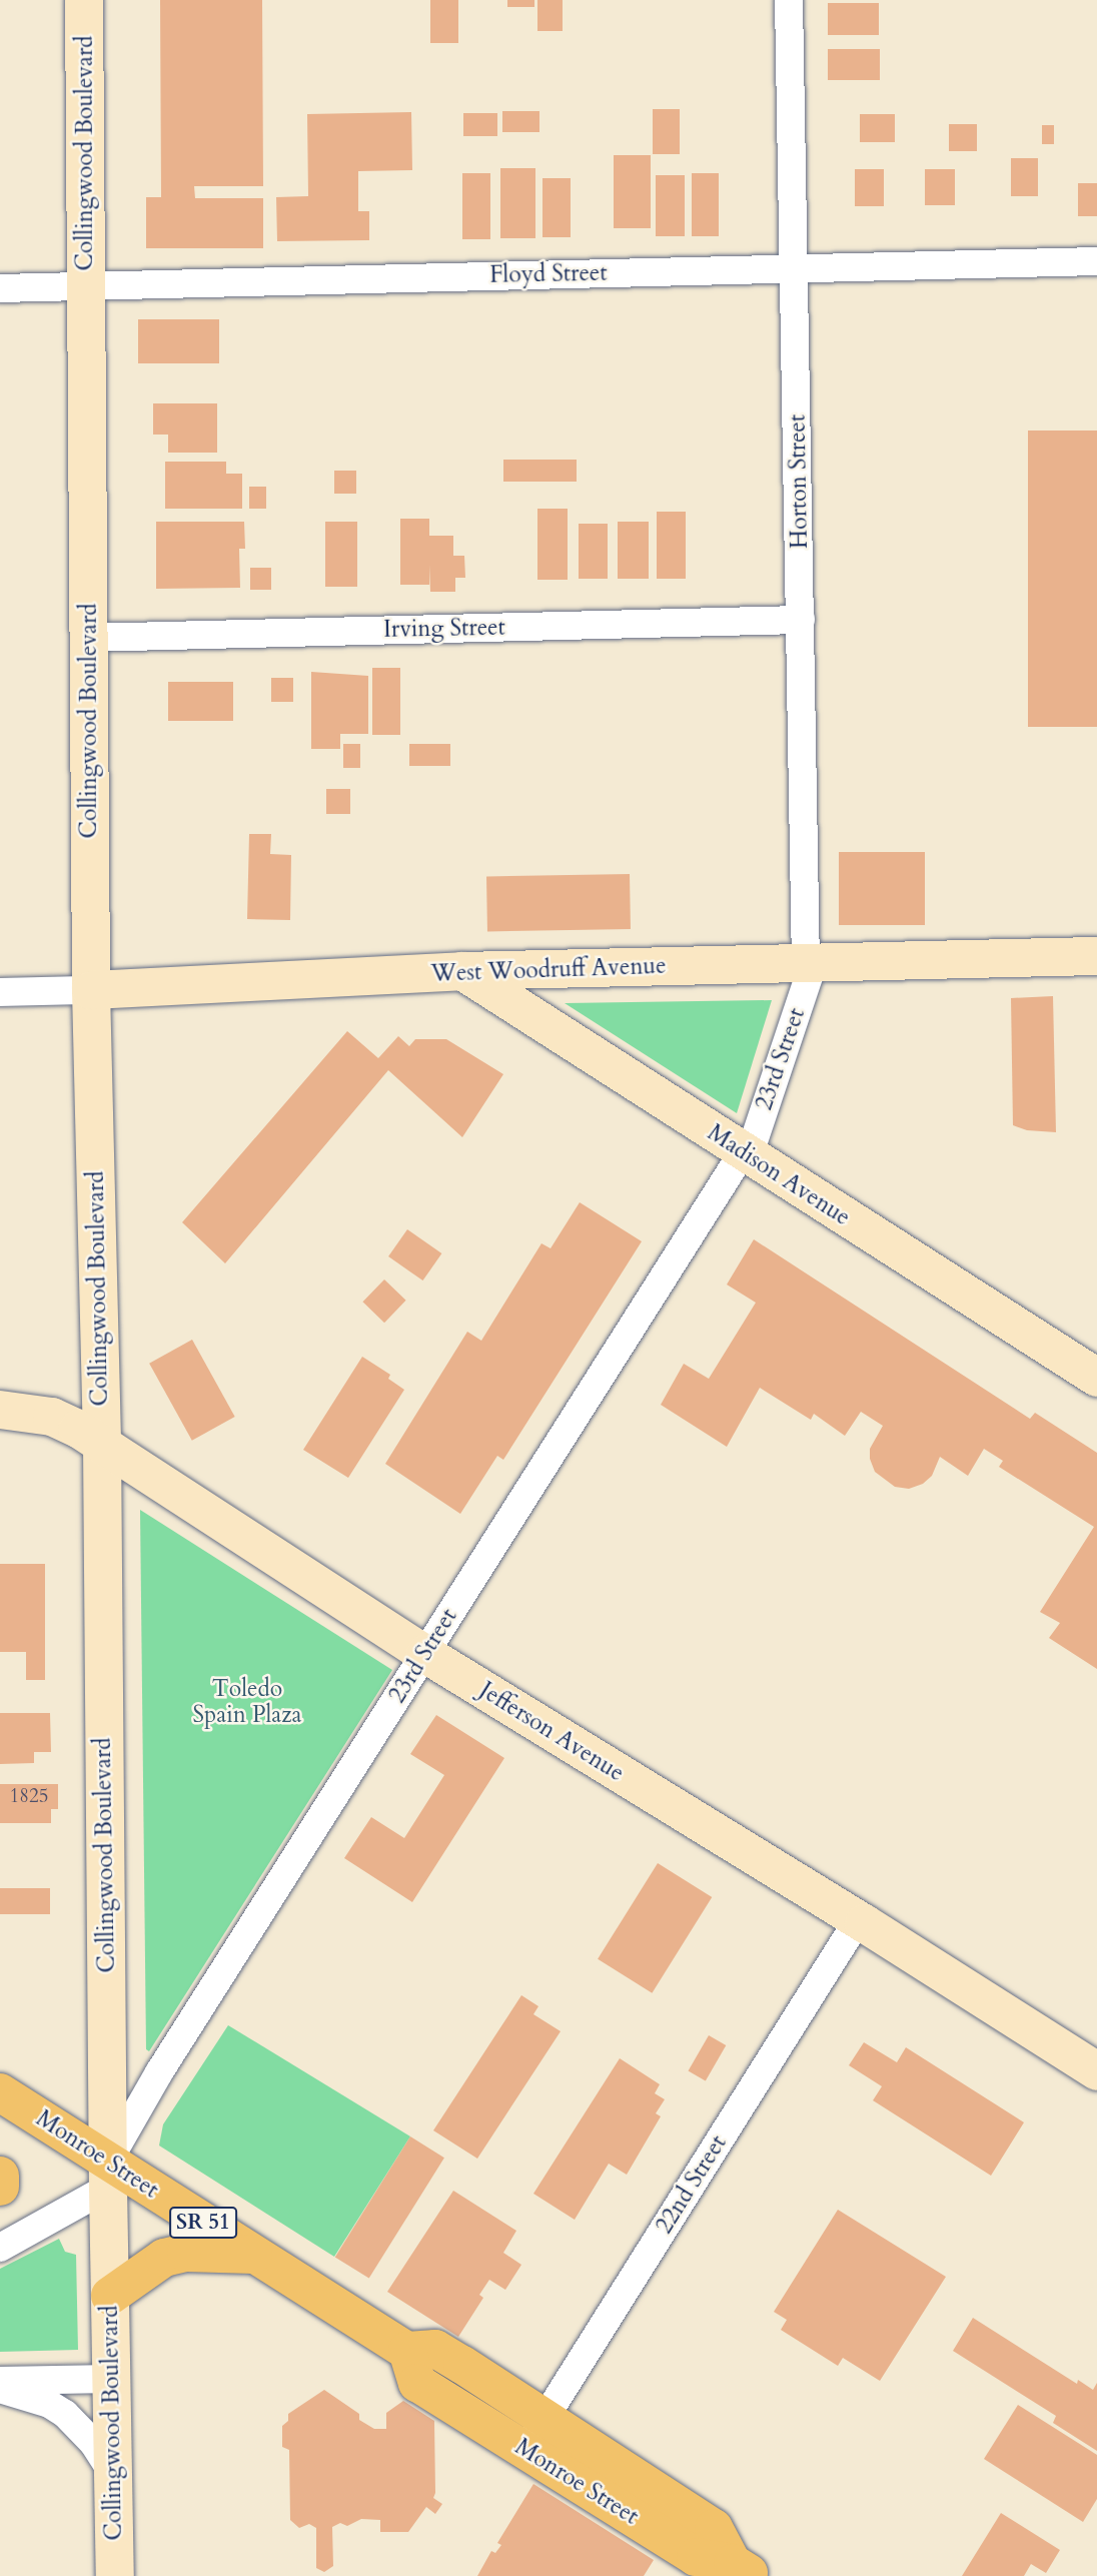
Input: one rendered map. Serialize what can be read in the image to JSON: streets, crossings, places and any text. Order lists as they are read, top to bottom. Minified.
{"streets":{"main road":["Monroe Street","SR 51"],"street":["Collingwood Boulevard","Floyd Street","Horton Street","Irving Street","West Woodruff Avenue","23rd Street","Madison Avenue","Jefferson Avenue","22nd Street"]},"crossings":[["Collingwood Boulevard","Floyd Street"],["Collingwood Boulevard","Irving Street"],["Collingwood Boulevard","West Woodruff Avenue"],["Collingwood Boulevard","23rd Street"],["Collingwood Boulevard","Jefferson Avenue"],["Collingwood Boulevard","Monroe Street"],["Floyd Street","Horton Street"],["Horton Street","Irving Street"],["Horton Street","West Woodruff Avenue"],["Horton Street","23rd Street"],["West Woodruff Avenue","23rd Street"],["West Woodruff Avenue","Madison Avenue"],["23rd Street","Madison Avenue"],["23rd Street","Jefferson Avenue"],["23rd Street","Monroe Street"],["Jefferson Avenue","22nd Street"],["Monroe Street","22nd Street"]],"parks":["Toledo Spain Plaza"],"house_numbers":["1825"]}
